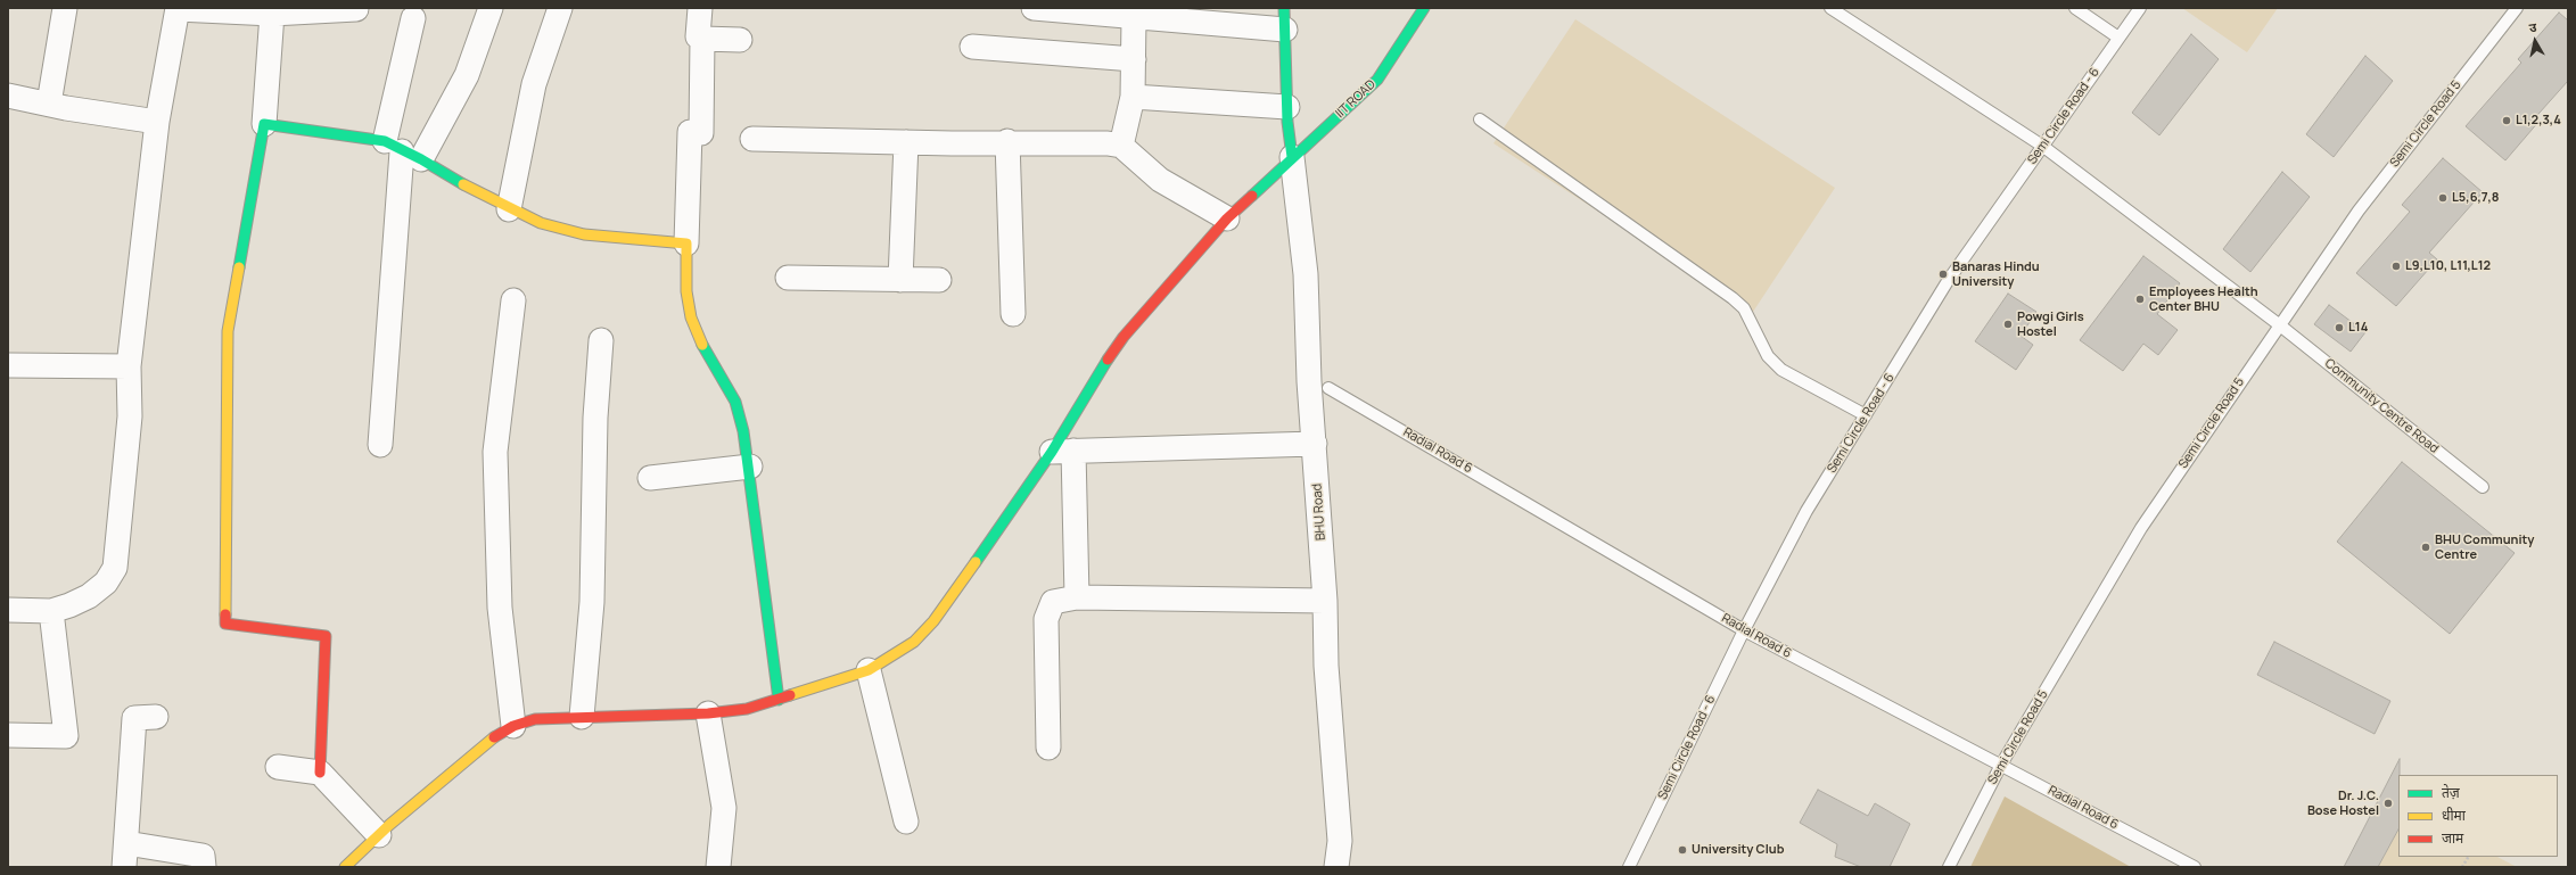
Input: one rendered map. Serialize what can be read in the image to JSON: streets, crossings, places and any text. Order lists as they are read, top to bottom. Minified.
{"streets":{"street":["IIT ROAD","BHU Road"],"lane":["Semi Circle Road - 6","Semi Circle Road 5","Community Centre Road","Radial Road 6"]},"crossings":[["IIT ROAD","BHU Road"],["Semi Circle Road - 6","Community Centre Road"],["Semi Circle Road - 6","Radial Road 6"],["Semi Circle Road 5","Community Centre Road"],["Semi Circle Road 5","Radial Road 6"]],"places":["L1,2,3,4","L5,6,7,8","L9,L10, L11,L12","Banaras Hindu University","Employees Health Center BHU","Powgi Girls Hostel","L14","BHU Community Centre","Dr. J.C. Bose Hostel","University Club"],"legend":["तेज़","धीमा","जाम"],"north":"top"}
